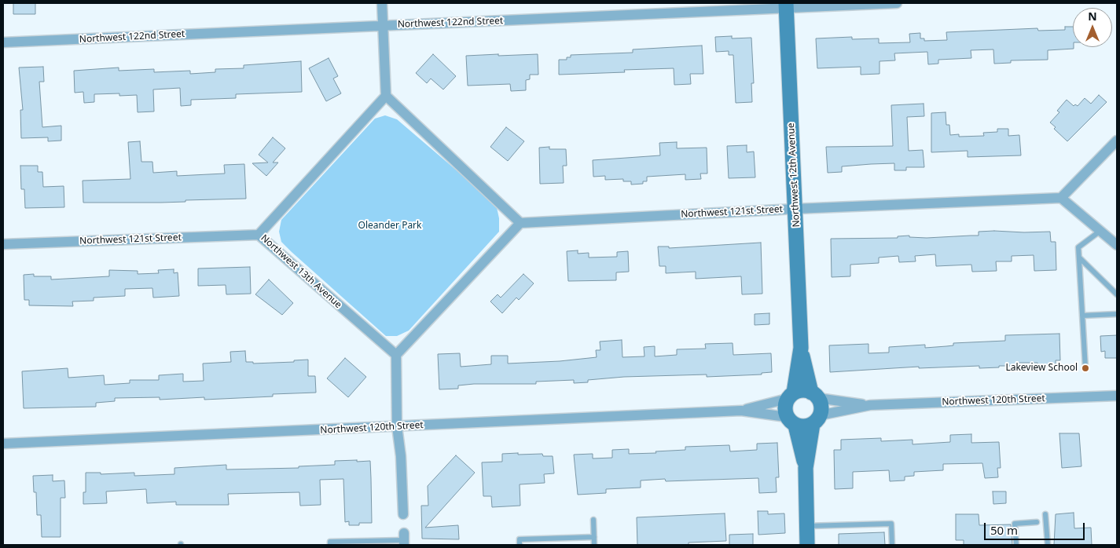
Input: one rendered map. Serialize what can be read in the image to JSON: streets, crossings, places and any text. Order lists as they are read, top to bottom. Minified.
{"streets":{"street":["Northwest 122nd Street","Northwest 12th Avenue","Northwest 121st Street","Northwest 13th Avenue","Northwest 120th Street"]},"crossings":[["Northwest 122nd Street","Northwest 12th Avenue"],["Northwest 12th Avenue","Northwest 121st Street"],["Northwest 12th Avenue","Northwest 120th Street"],["Northwest 121st Street","Northwest 13th Avenue"]],"parks":["Oleander Park"],"places":["Lakeview School"],"scale_bar":"50 m","north":"top"}
